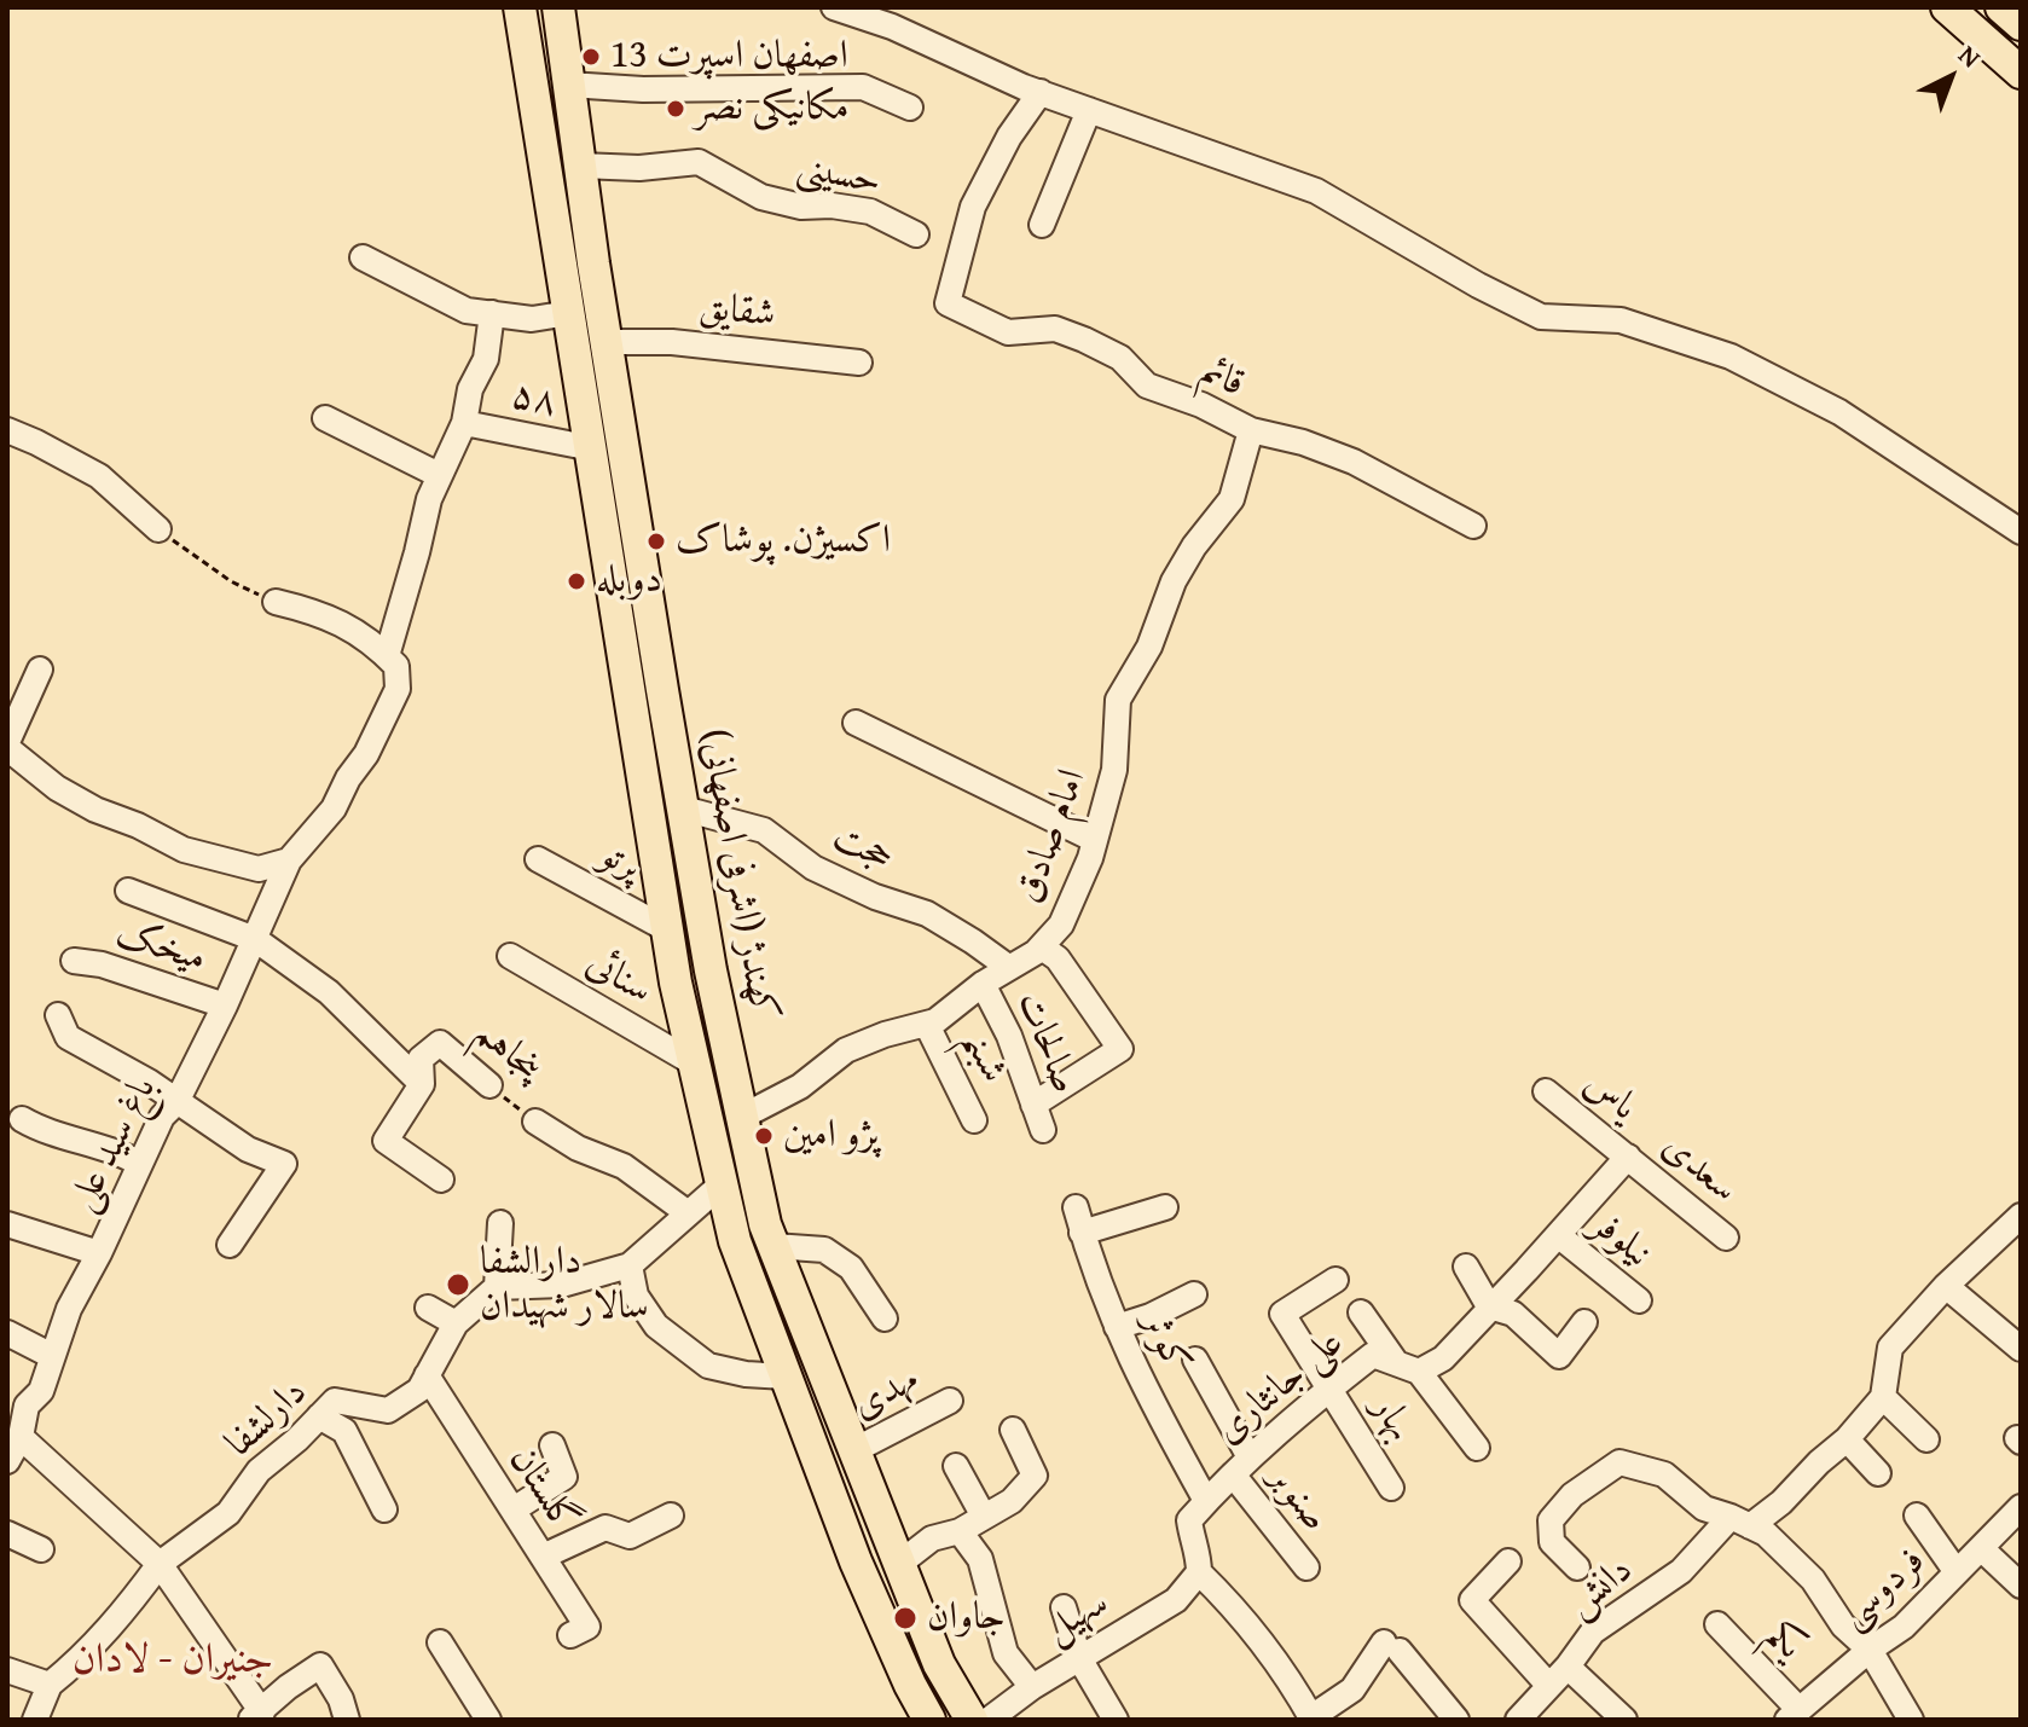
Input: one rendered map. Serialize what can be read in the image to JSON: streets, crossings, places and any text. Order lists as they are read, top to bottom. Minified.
{"streets":{"main road":["کهندژ (اشرفی اصفهانی)"],"street":["حسینی","شقایق","قائم","۵۸","امام صادق","حجت","پرتو","میخک","سنائی","صالحات","پنجاهم","شبنم","یاس","باغ سید علی","سعدی","نیلوفر","کوثر","علی جانثاری","مهدی","دارلشفا","بهار","گلستان","صنوبر","دانش","فردوسی","سهیل","یکم"]},"crossings":[["حسینی","کهندژ (اشرفی اصفهانی)"],["شقایق","کهندژ (اشرفی اصفهانی)"],["قائم","امام صادق"],["۵۸","کهندژ (اشرفی اصفهانی)"],["امام صادق","حجت"],["امام صادق","کهندژ (اشرفی اصفهانی)"],["امام صادق","صالحات"],["امام صادق","شبنم"],["حجت","کهندژ (اشرفی اصفهانی)"],["پرتو","کهندژ (اشرفی اصفهانی)"],["کهندژ (اشرفی اصفهانی)","سنائی"],["کهندژ (اشرفی اصفهانی)","مهدی"],["میخک","باغ سید علی"],["یاس","سعدی"],["کوثر","علی جانثاری"],["علی جانثاری","بهار"],["علی جانثاری","صنوبر"],["علی جانثاری","سهیل"],["دارلشفا","گلستان"],["دانش","فردوسی"],["فردوسی","یکم"]],"districts":["جنیران - لادان"],"places":["اصفهان اسپرت 13","مکانیکی نصر","اکسیژن. پوشاک","دوبله","پژو امین","دارالشفا سالار شهیدان","جاوان"],"north":"top right"}
